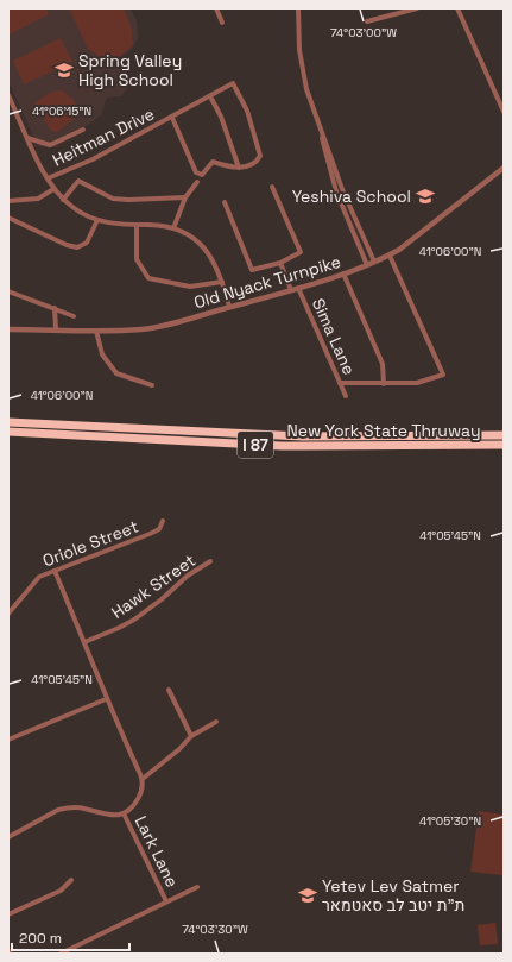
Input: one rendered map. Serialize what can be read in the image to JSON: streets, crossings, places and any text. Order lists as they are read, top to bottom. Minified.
{"streets":{"highway":["New York State Thruway","I 87"],"street":["Heitman Drive","Old Nyack Turnpike","Sima Lane","Oriole Street","Hawk Street","Lark Lane"]},"crossings":[["Old Nyack Turnpike","Sima Lane"]],"places":{"school or university":["Spring Valley High School","Yeshiva School","Yetev Lev Satmer ת\"ת יטב לב סאטמאר"]},"scale_bar":"200 m","coordinates":["74°03'00\"W","41°06'15\"N","41°06'00\"N","41°05'45\"N","41°05'30\"N","74°03'30\"W"]}
